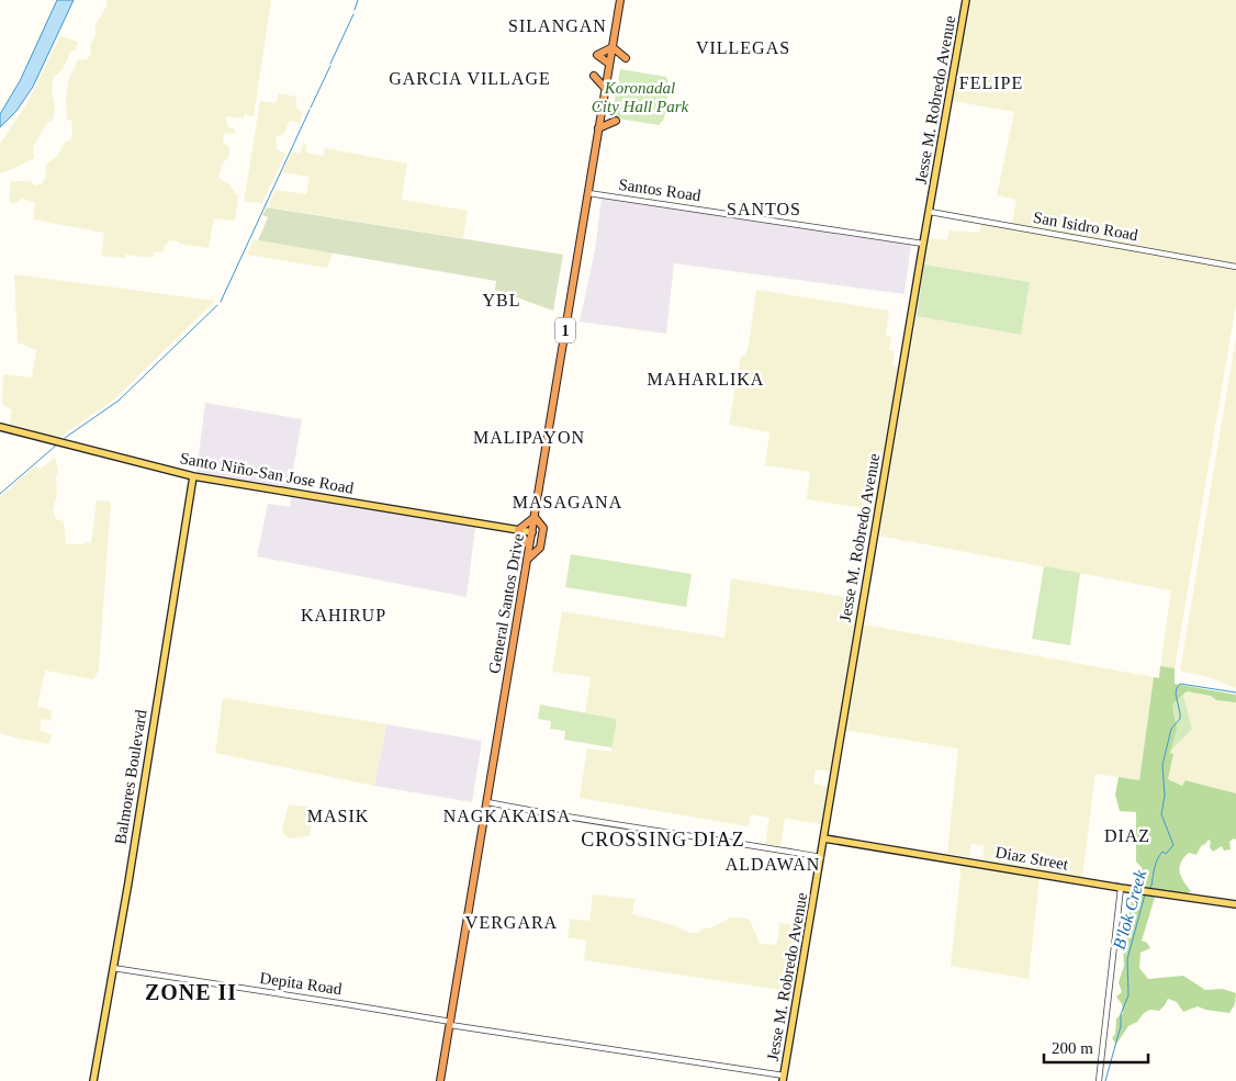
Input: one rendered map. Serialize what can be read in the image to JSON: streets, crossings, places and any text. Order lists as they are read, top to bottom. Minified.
{"streets":{"highway":["1","General Santos Drive"],"main road":["Jesse M. Robredo Avenue","Santo Niño-San Jose Road","Balmores Boulevard","Diaz Street"],"street":["Santos Road","San Isidro Road","Depita Road"]},"crossings":[["Jesse M. Robredo Avenue","Santos Road"],["Jesse M. Robredo Avenue","San Isidro Road"],["Jesse M. Robredo Avenue","Diaz Street"],["Jesse M. Robredo Avenue","Depita Road"],["Santos Road","General Santos Drive"],["Santo Niño-San Jose Road","General Santos Drive"],["Santo Niño-San Jose Road","Balmores Boulevard"],["General Santos Drive","Depita Road"],["Balmores Boulevard","Depita Road"]],"districts":["SILANGAN","VILLEGAS","GARCIA VILLAGE","FELIPE","SANTOS","YBL","MAHARLIKA","MALIPAYON","MASAGANA","KAHIRUP","MASIK","NAGKAKAISA","DIAZ","CROSSING DIAZ","ALDAWAN","VERGARA","ZONE II"],"water":["B'lok Creek"],"parks":["Koronadal City Hall Park"],"scale_bar":"200 m"}
